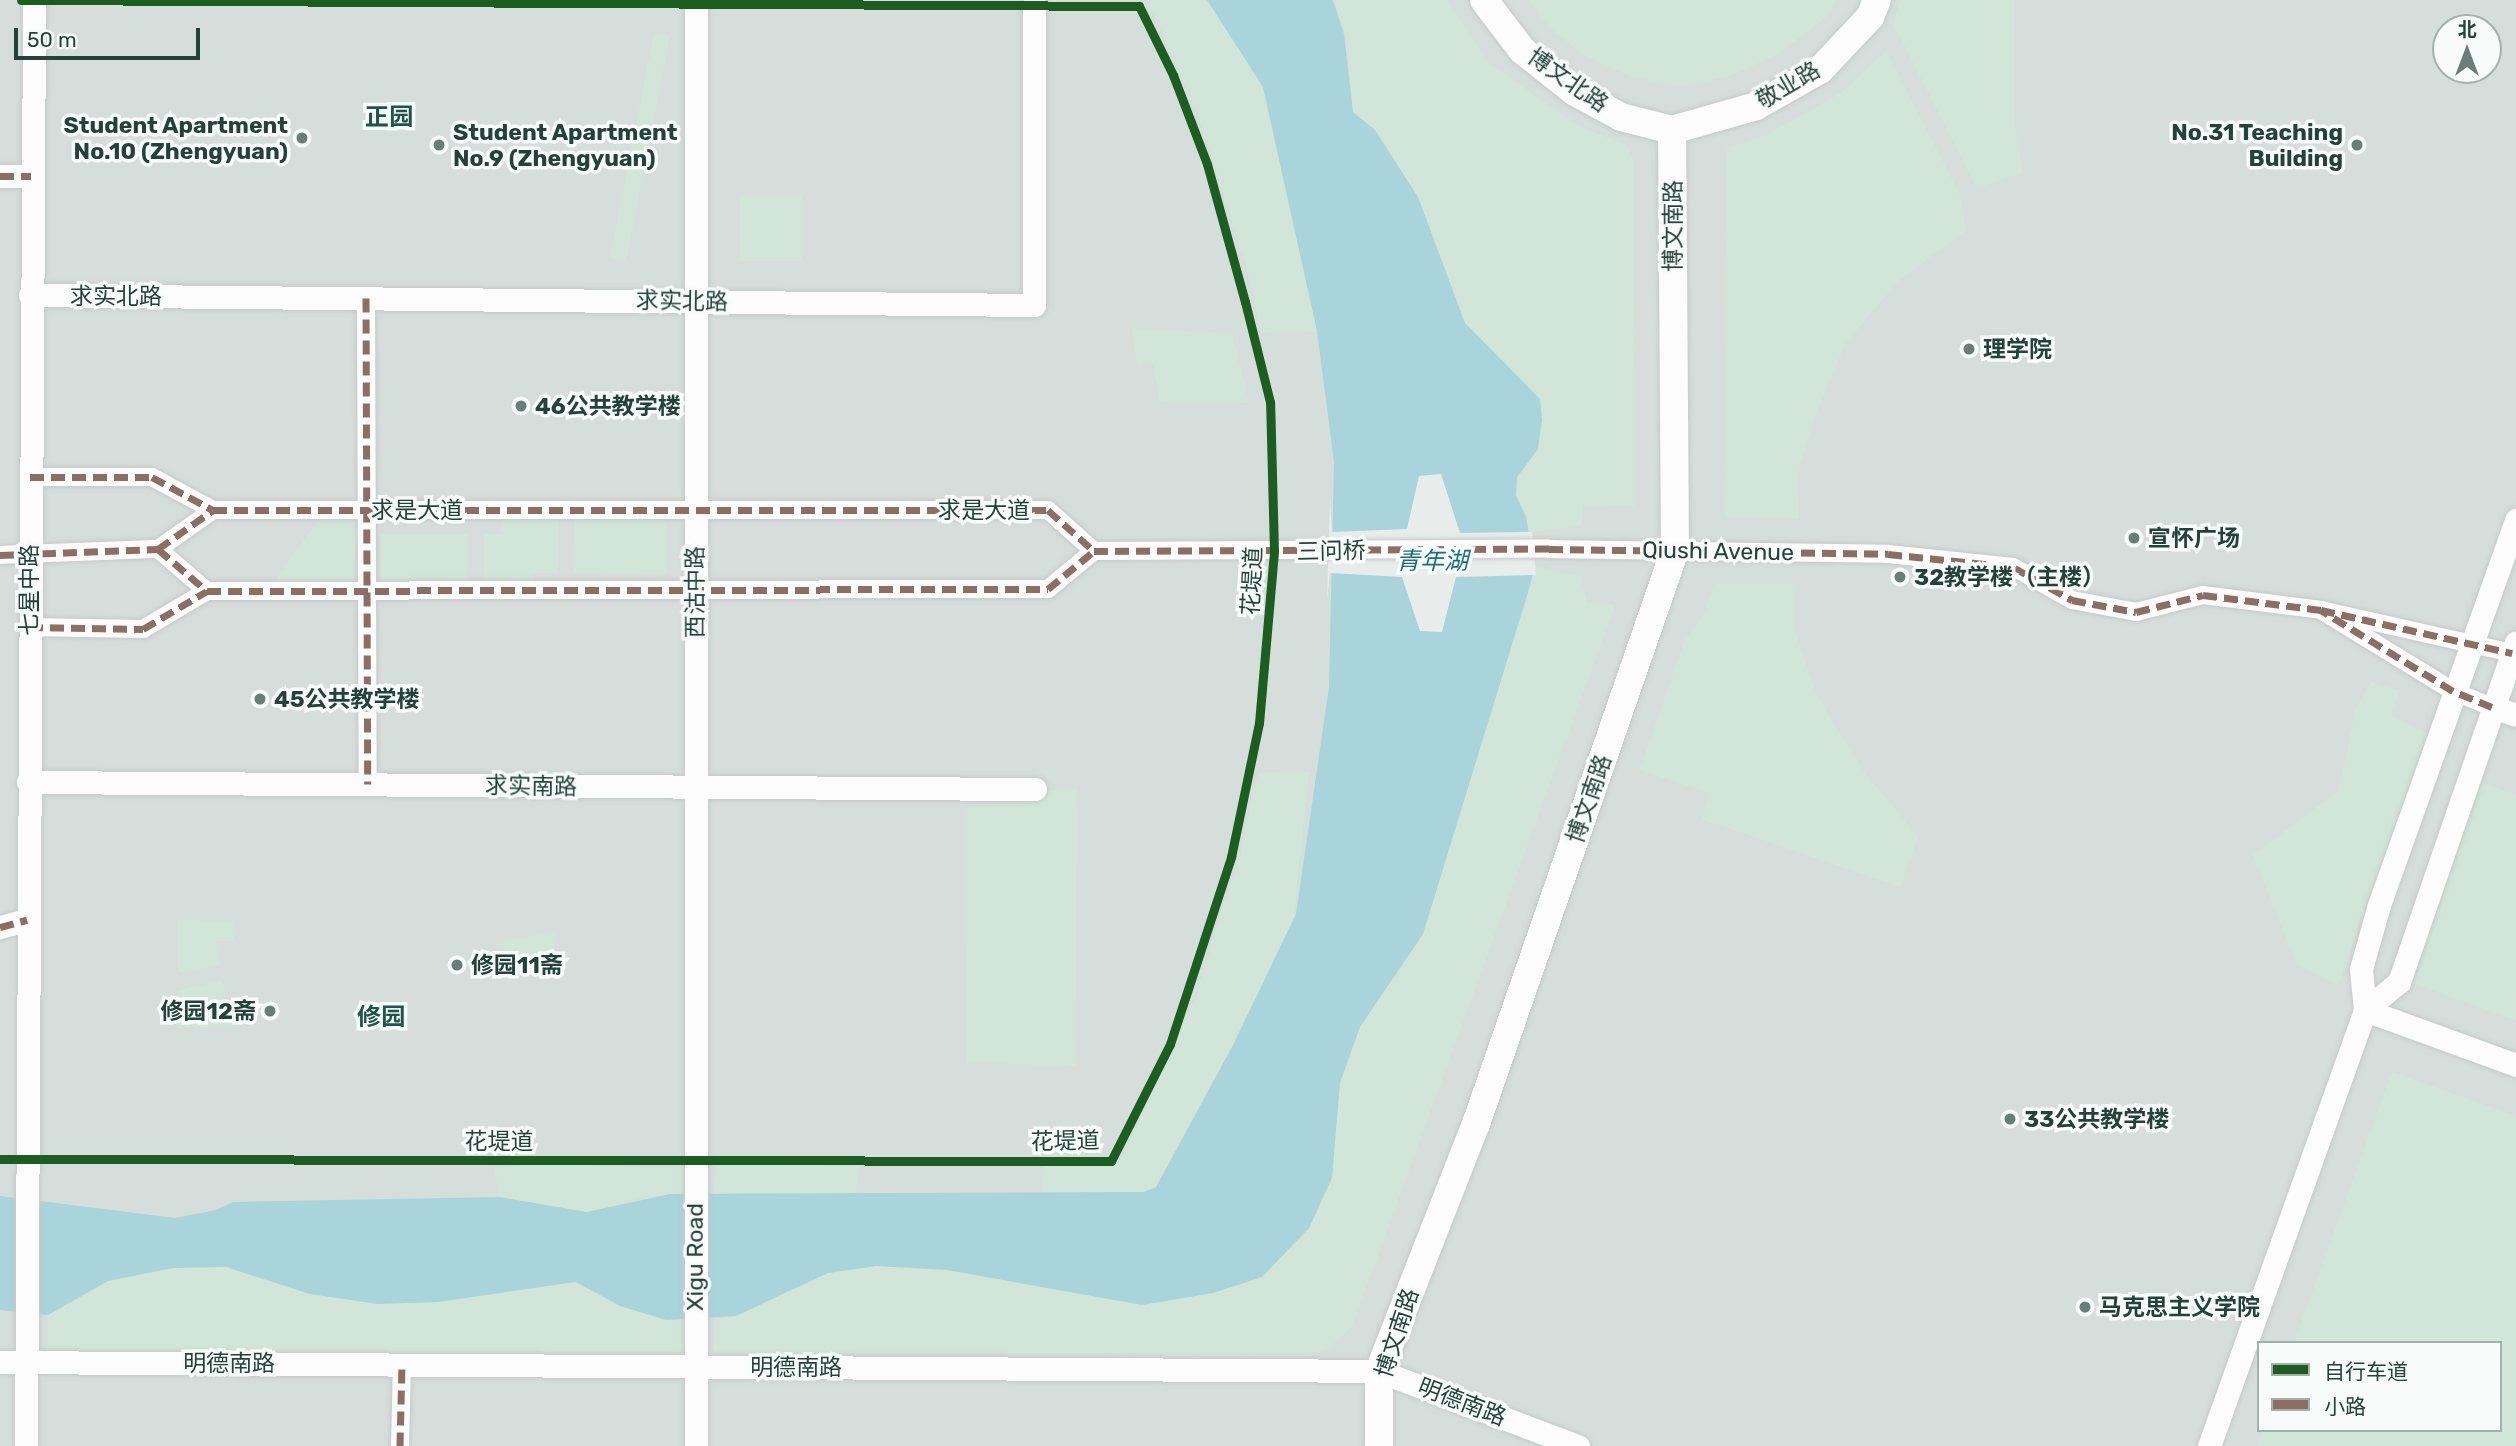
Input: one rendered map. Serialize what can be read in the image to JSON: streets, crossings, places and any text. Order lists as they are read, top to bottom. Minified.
{"streets":{"street":["博文北路","敬业路","博文南路","求实北路","求是大道","三问桥","Qiushi Avenue","七星中路","西沽中路","求实南路","Xigu Road","明德南路"],"cycle path":["花堤道"]},"crossings":[["博文北路","敬业路"],["博文北路","博文南路"],["敬业路","博文南路"],["博文南路","Qiushi Avenue"],["博文南路","明德南路"],["求实北路","七星中路"],["求实北路","西沽中路"],["求是大道","三问桥"],["求是大道","西沽中路"],["三问桥","Qiushi Avenue"],["七星中路","求实南路"],["七星中路","明德南路"],["西沽中路","求实南路"],["西沽中路","Xigu Road"],["Xigu Road","明德南路"]],"districts":["正园","修园"],"water":["青年湖"],"places":["Student Apartment No.10 (Zhengyuan)","Student Apartment No.9 (Zhengyuan)","No.31 Teaching Building","理学院","46公共教学楼","宣怀广场","32教学楼（主楼）","45公共教学楼","修园11斋","修园12斋","33公共教学楼","马克思主义学院"],"legend":["自行车道","小路"],"scale_bar":"50 m","north":"top"}
